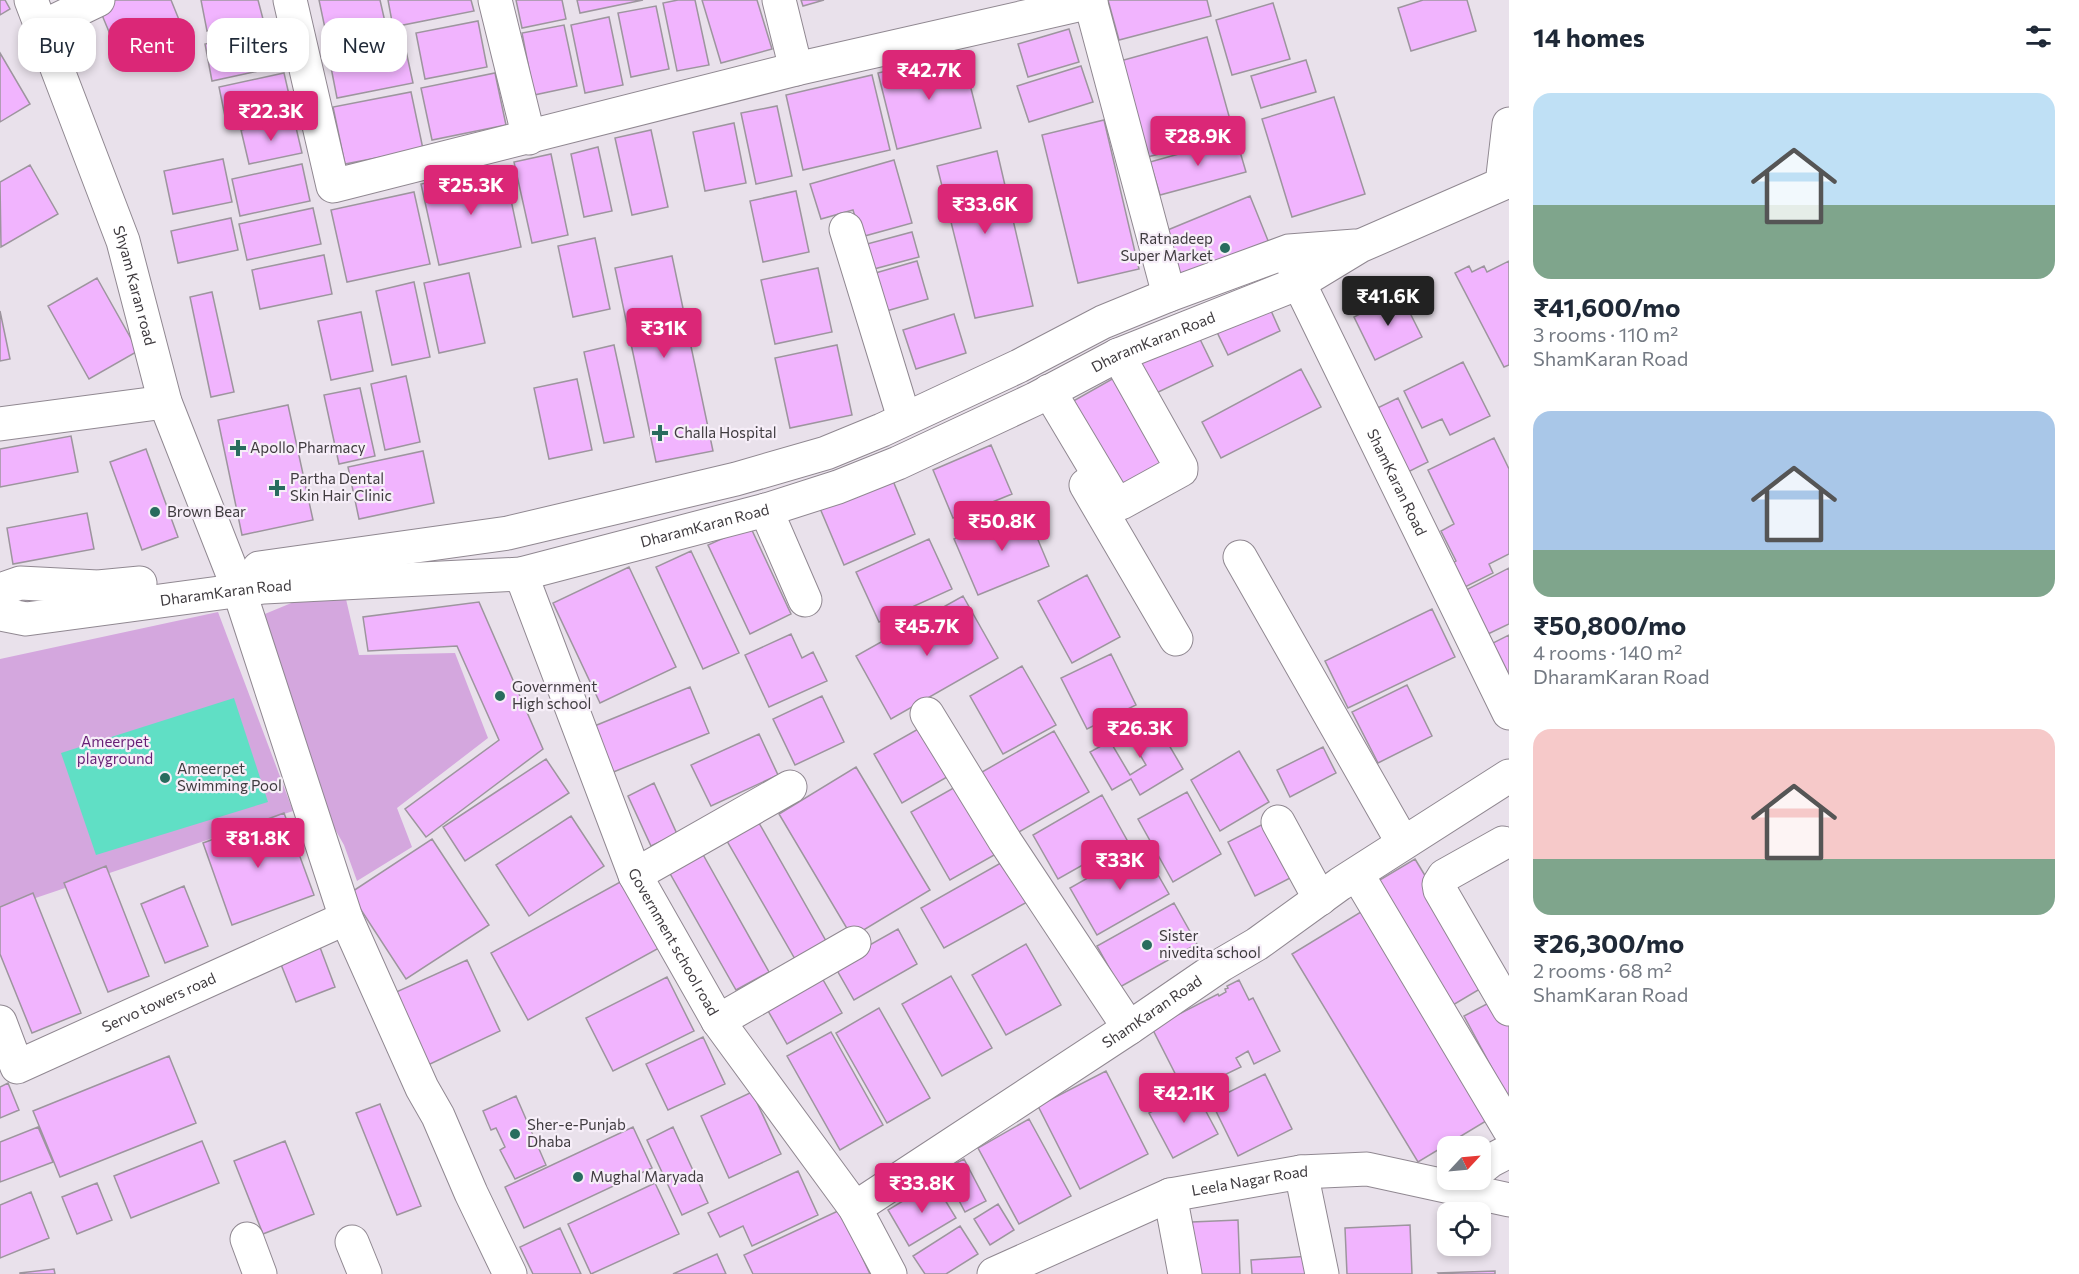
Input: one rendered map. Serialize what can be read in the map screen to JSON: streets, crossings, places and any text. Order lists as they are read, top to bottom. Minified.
{"streets":{"street":["Shyam Karan road","DharamKaran Road","ShamKaran Road","Government school road","Servo towers road","Leela Nagar Road"]},"crossings":[["Shyam Karan road","DharamKaran Road"],["Shyam Karan road","Servo towers road"],["DharamKaran Road","ShamKaran Road"],["DharamKaran Road","Government school road"],["ShamKaran Road","Government school road"]],"parks":["Ameerpet playground"],"places":{"other":["Ratnadeep Super Market","Brown Bear","Government High school","Ameerpet Swimming Pool","Sister nivedita school","Sher-e-Punjab Dhaba","Mughal Maryada"],"health":["Challa Hospital","Apollo Pharmacy","Partha Dental Skin Hair Clinic"]},"north":"top right","page":{"heading":"14 homes","chip":["Buy","Rent","Filters","New"],"price":["₹42.7K","₹22.3K","₹28.9K","₹25.3K","₹33.6K","₹41.6K","₹31K","₹50.8K","₹45.7K","₹26.3K","₹81.8K","₹33K","₹42.1K","₹33.8K"],"list":[{"name":"₹41,600/mo","note":"3 rooms · 110 m² · ShamKaran Road"},{"name":"₹50,800/mo","note":"4 rooms · 140 m² · DharamKaran Road"},{"name":"₹26,300/mo","note":"2 rooms · 68 m² · ShamKaran Road"}]}}
